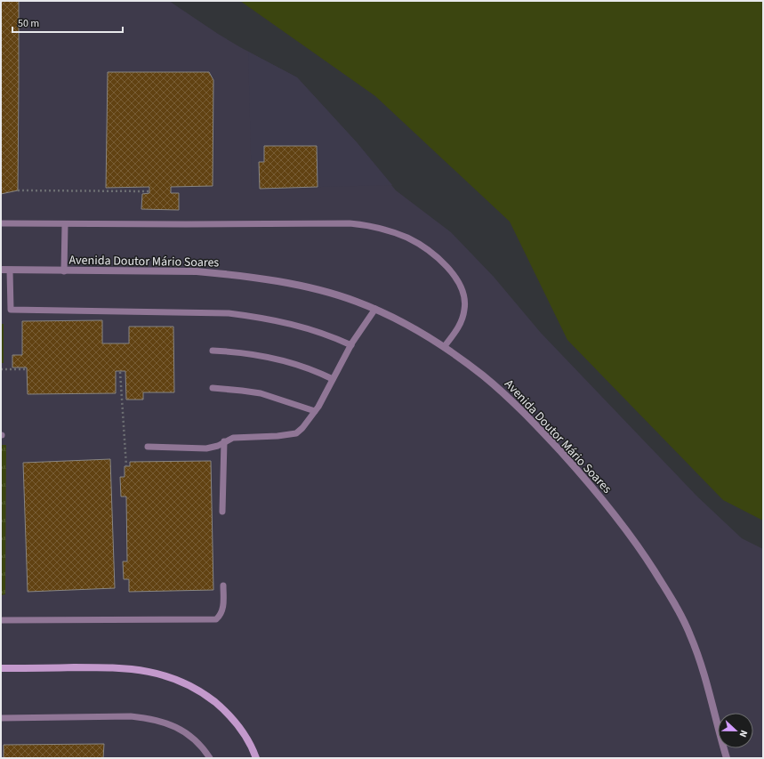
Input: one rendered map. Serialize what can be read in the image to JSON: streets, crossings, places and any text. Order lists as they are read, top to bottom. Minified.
{"streets":{"street":["Avenida Doutor Mário Soares"]},"scale_bar":"50 m","north":"right"}
